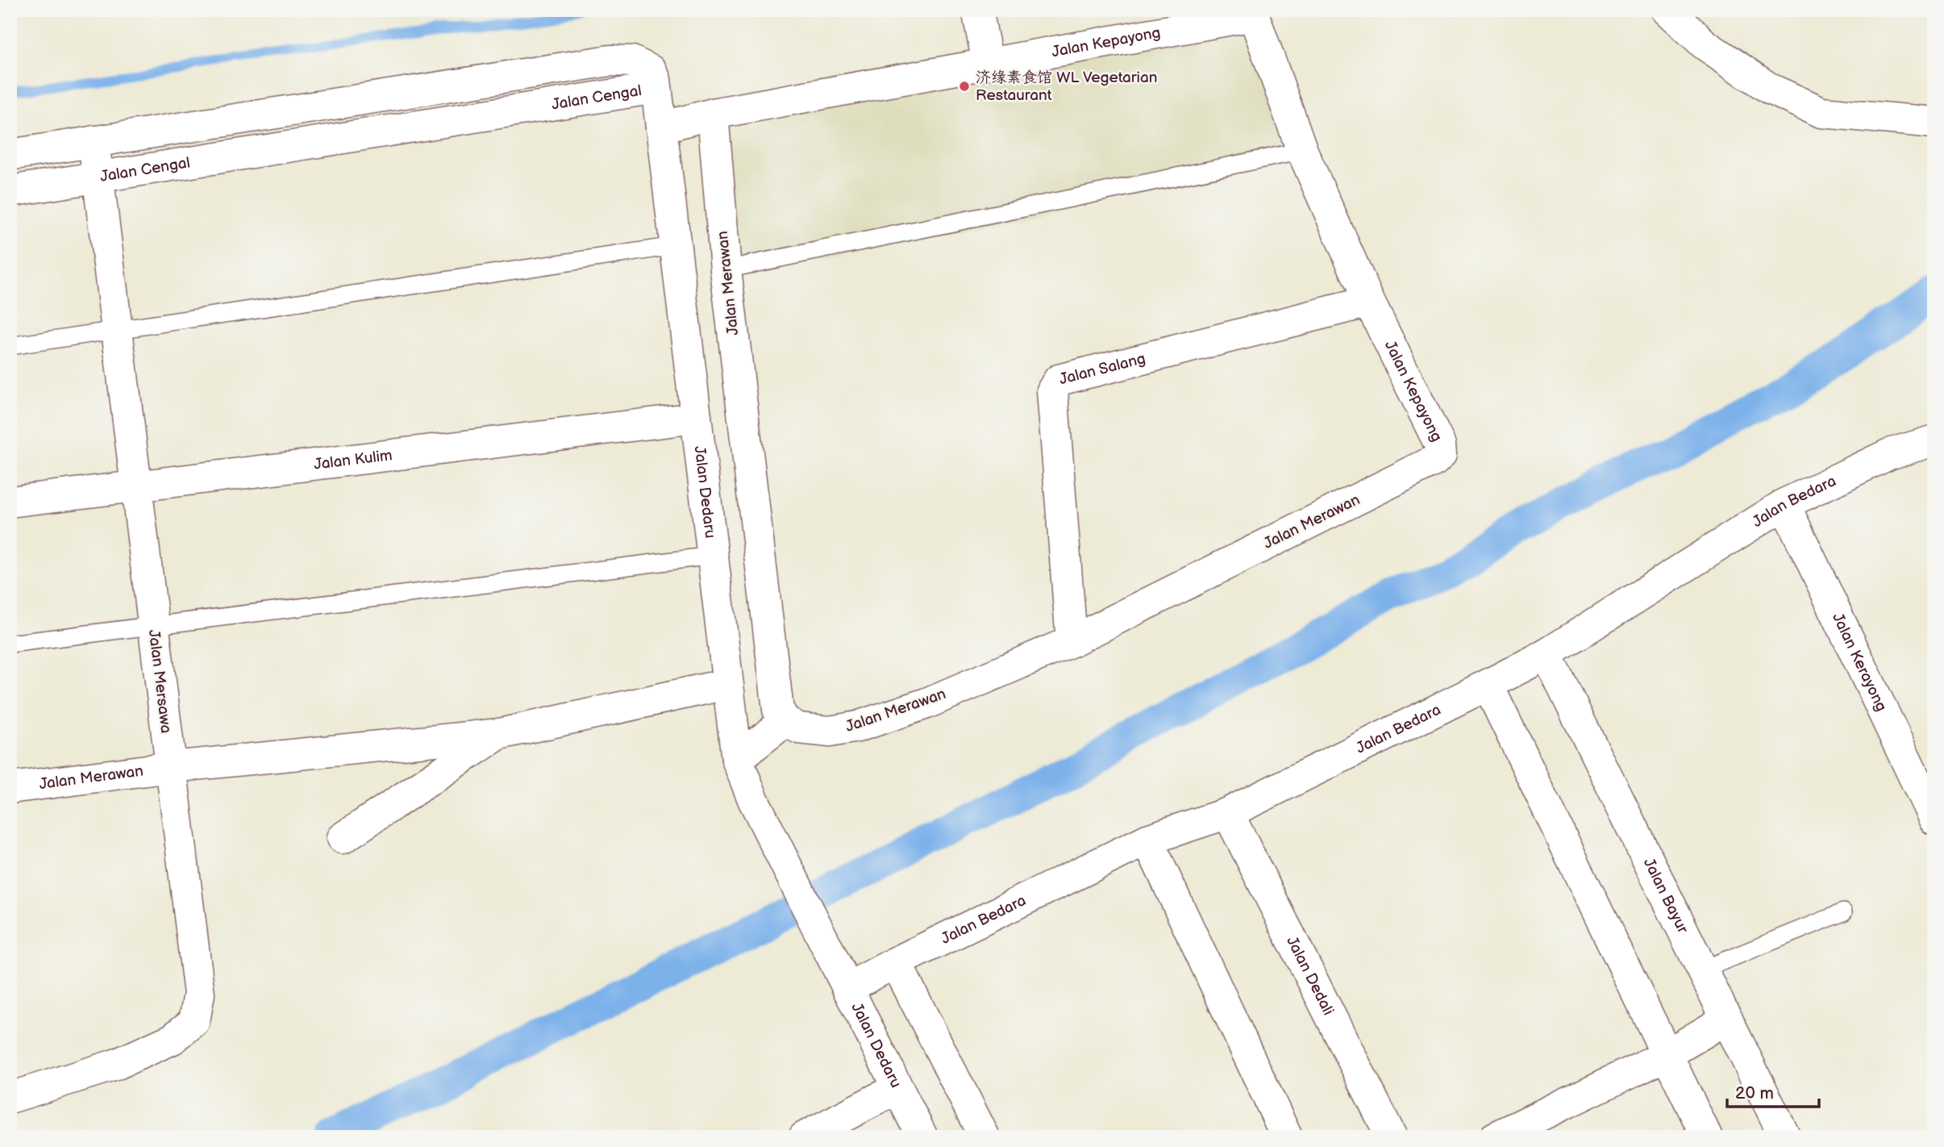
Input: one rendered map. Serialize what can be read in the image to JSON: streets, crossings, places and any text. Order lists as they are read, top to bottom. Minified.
{"streets":{"street":["Jalan Kepayong","Jalan Cengal","Jalan Merawan","Jalan Salang","Jalan Kulim","Jalan Dedaru","Jalan Bedara","Jalan Kerayong","Jalan Mersawa","Jalan Bayur","Jalan Dedali"]},"crossings":[["Jalan Kepayong","Jalan Merawan"],["Jalan Kepayong","Jalan Salang"],["Jalan Kepayong","Jalan Dedaru"],["Jalan Cengal","Jalan Dedaru"],["Jalan Cengal","Jalan Mersawa"],["Jalan Merawan","Jalan Salang"],["Jalan Merawan","Jalan Mersawa"],["Jalan Kulim","Jalan Dedaru"],["Jalan Kulim","Jalan Mersawa"],["Jalan Dedaru","Jalan Bedara"],["Jalan Bedara","Jalan Kerayong"],["Jalan Bedara","Jalan Bayur"],["Jalan Bedara","Jalan Dedali"]],"places":["济缘素食馆 WL Vegetarian Restaurant"],"scale_bar":"20 m"}
